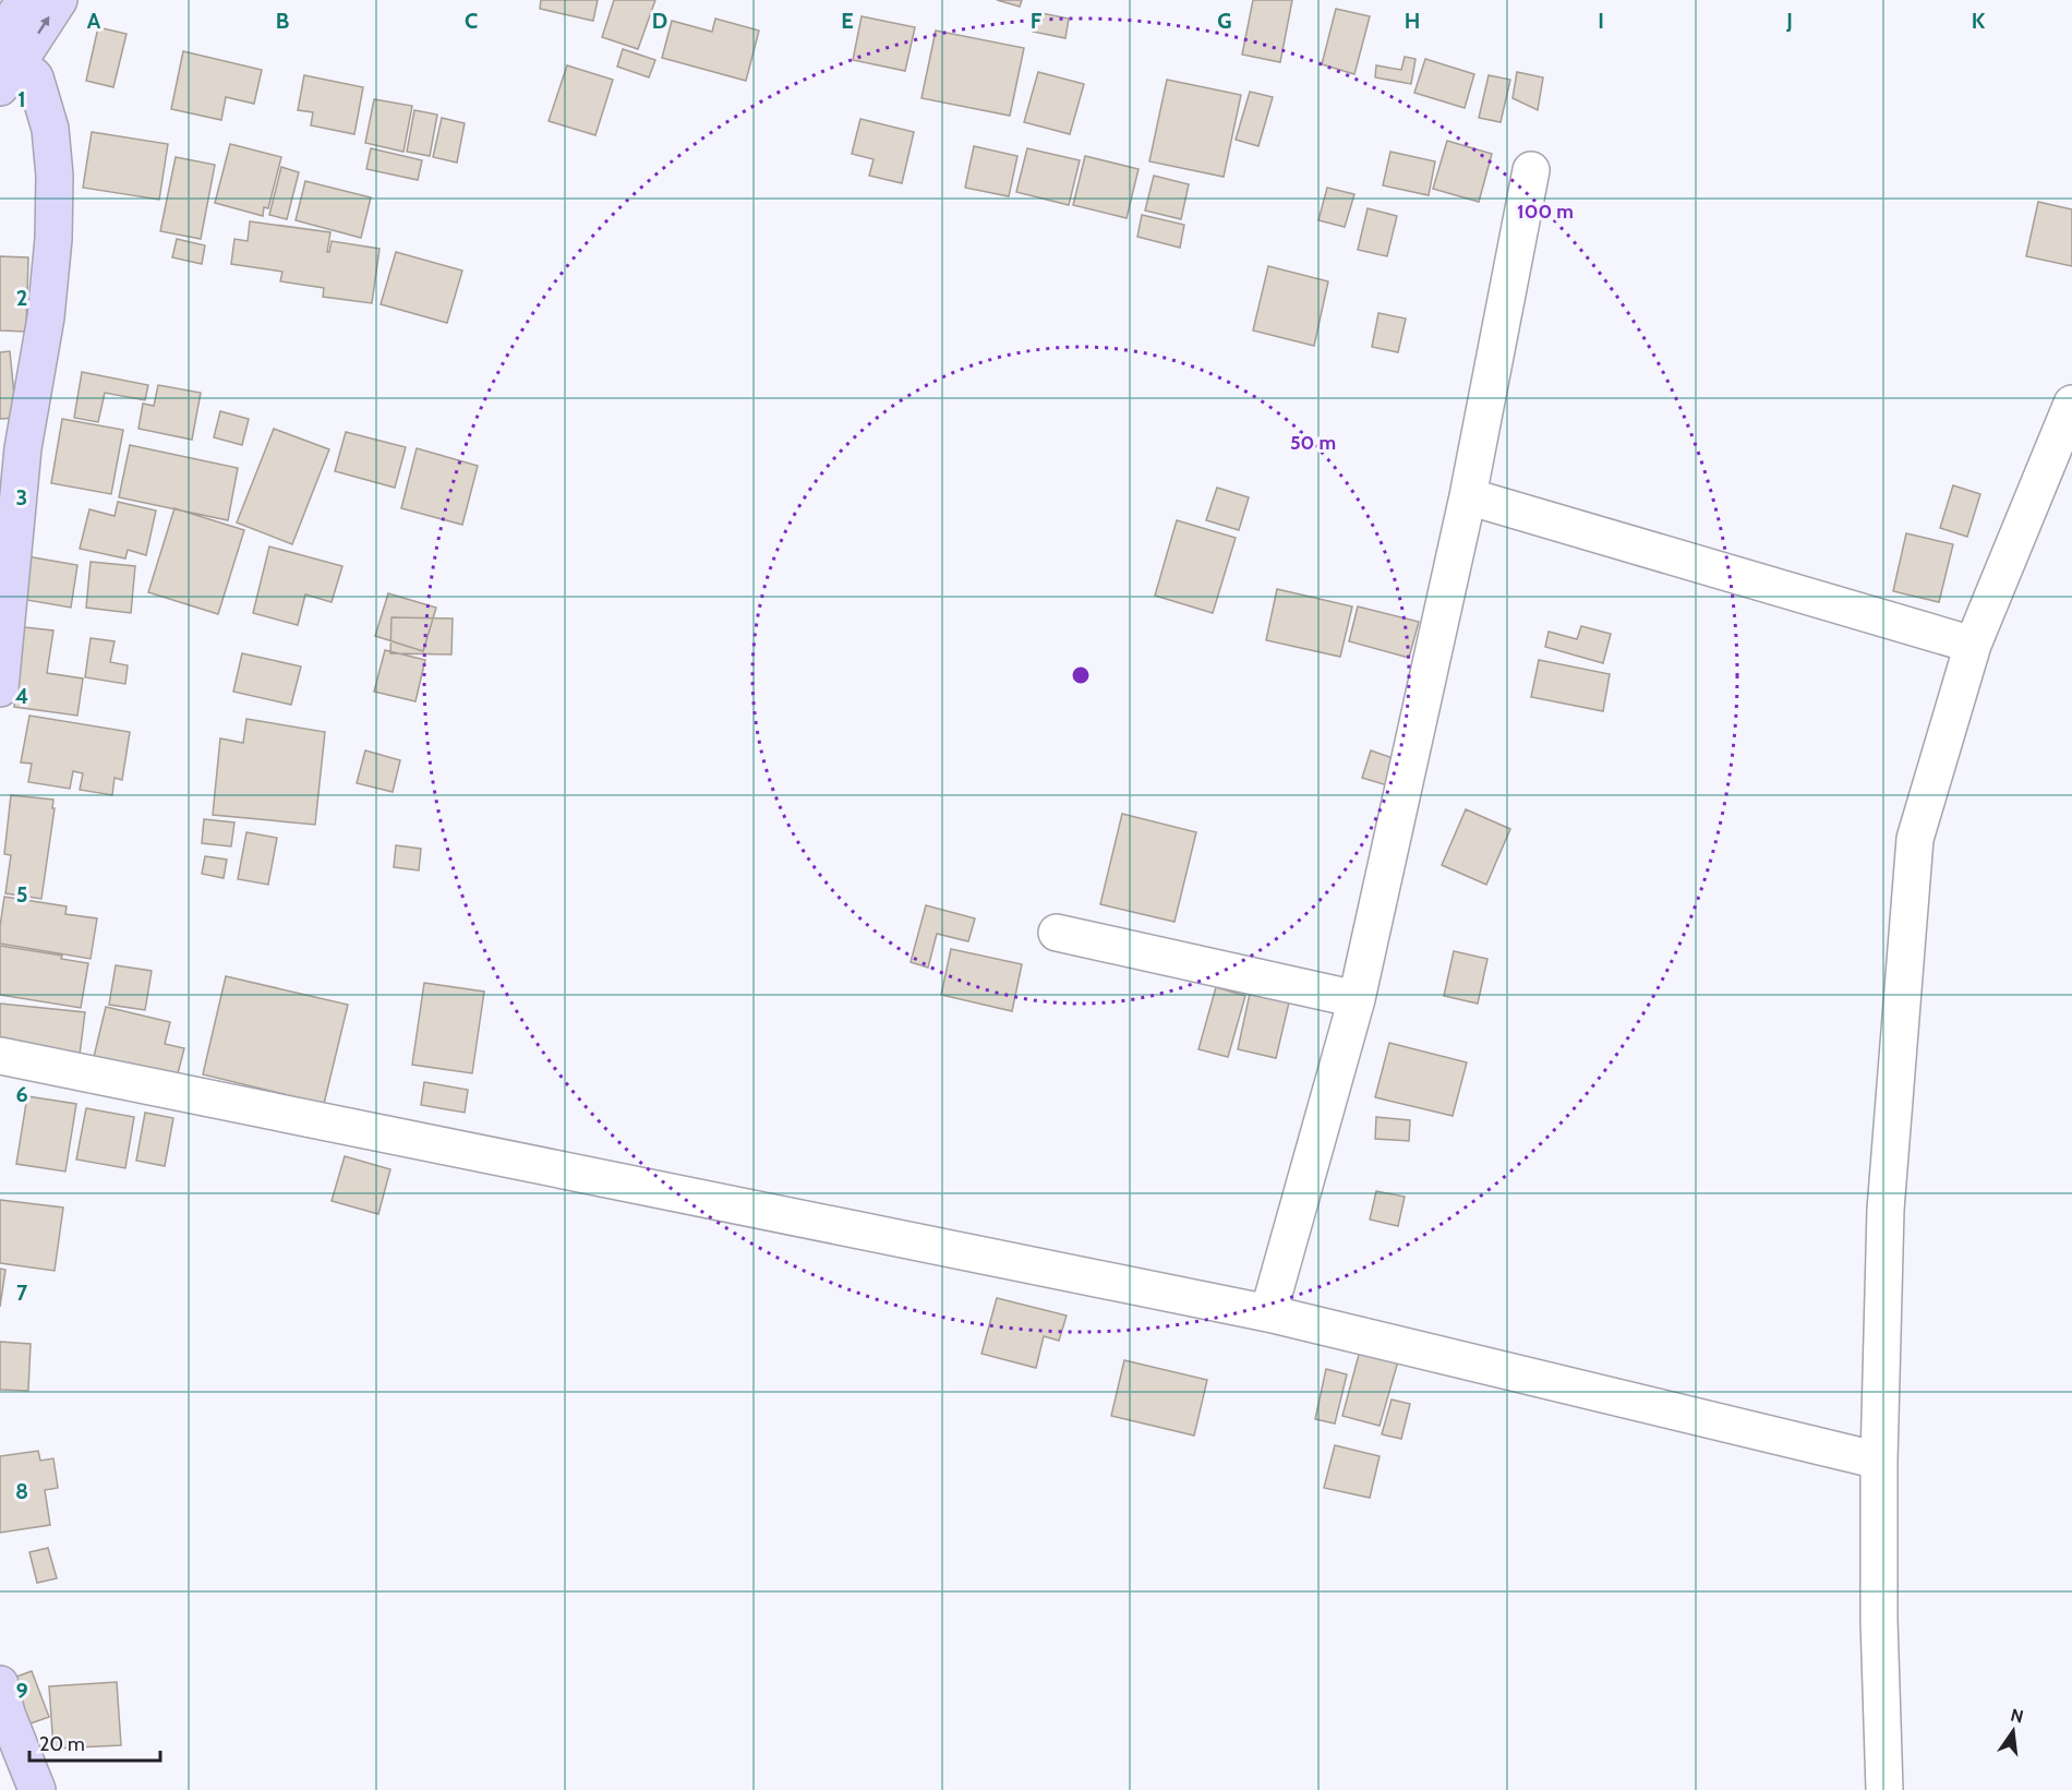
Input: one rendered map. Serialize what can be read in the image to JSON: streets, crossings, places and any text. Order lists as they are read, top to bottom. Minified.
{"scale_bar":"20 m","north":"top","grid":{"columns":["A","B","C","D","E","F","G","H","I","J","K"],"rows":["1","2","3","4","5","6","7","8","9"]},"rings":["100 m","50 m"]}
